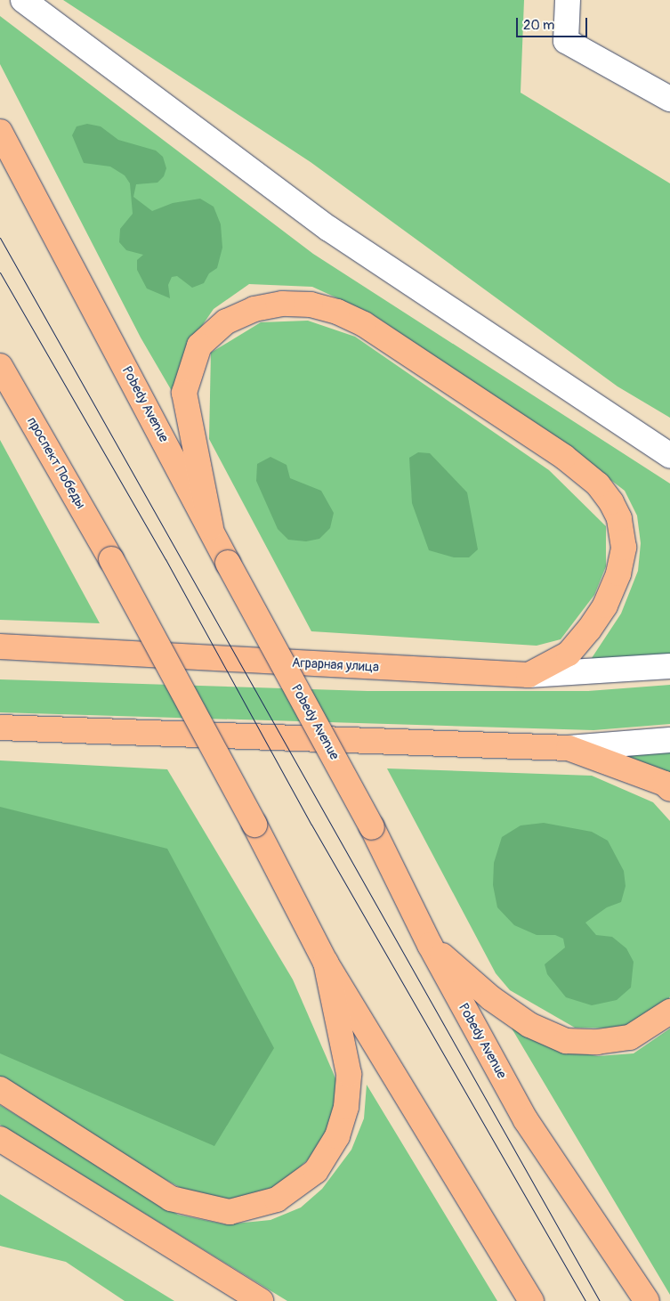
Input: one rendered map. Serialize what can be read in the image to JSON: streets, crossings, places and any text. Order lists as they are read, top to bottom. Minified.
{"streets":{"main road":["Pobedy Avenue","проспект Победы","Аграрная улица"]},"scale_bar":"20 m"}
